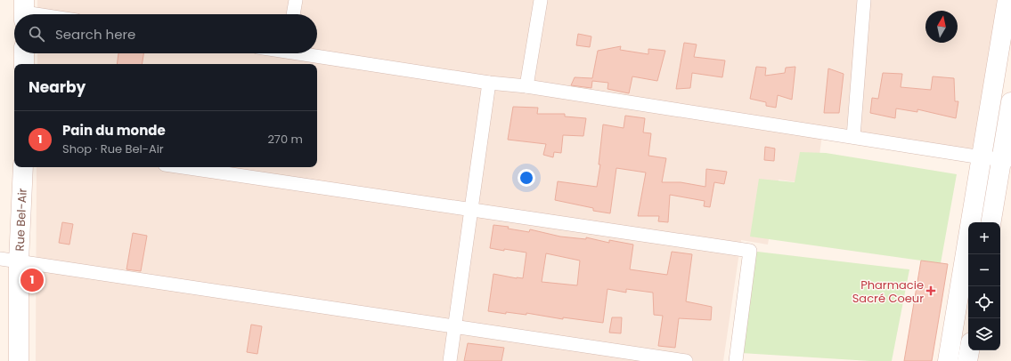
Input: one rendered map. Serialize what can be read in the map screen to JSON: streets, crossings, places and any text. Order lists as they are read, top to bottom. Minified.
{"streets":{"main road":["Rue Bel-Air"]},"places":{"health":["Pharmacie Sacré Coeur"]},"north":"top","page":{"search":"Search here","heading":"Nearby","list":[{"mark":"1","name":"Pain du monde","note":"Shop · Rue Bel-Air","value":"270 m"}],"map_buttons":["+","−"],"pins":"1"}}
